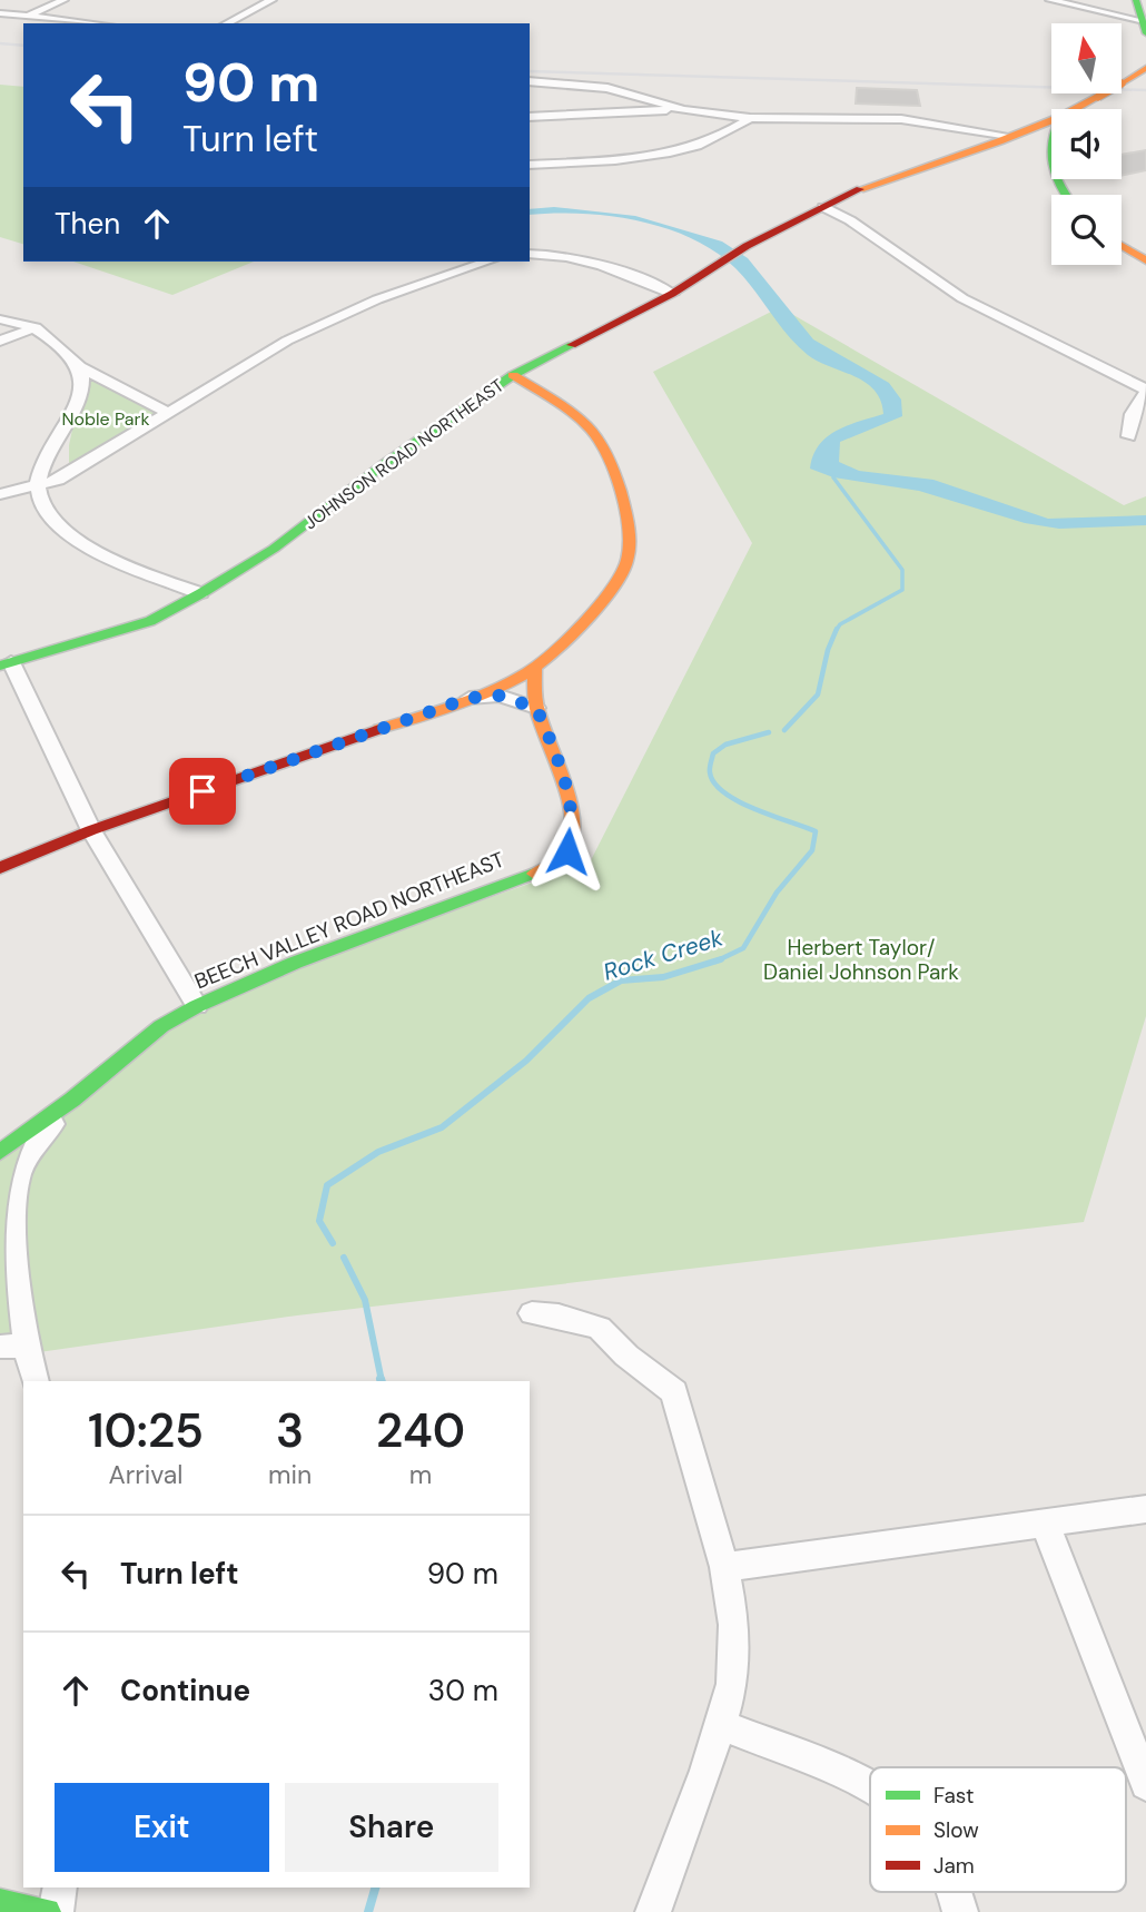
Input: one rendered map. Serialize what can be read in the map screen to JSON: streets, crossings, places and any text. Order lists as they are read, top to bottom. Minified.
{"streets":{"street":["JOHNSON ROAD NORTHEAST","BEECH VALLEY ROAD NORTHEAST"]},"water":["Rock Creek"],"parks":["Noble Park","Herbert Taylor/ Daniel Johnson Park"],"legend":["Fast","Slow","Jam"],"north":"top","page":{"turn":["90 m","Turn left"],"then":"Then","eta":["10:25","Arrival","3","min","240","m"],"list":[{"name":"Turn left","value":"90 m"},{"name":"Continue","value":"30 m"}],"buttons":["Exit","Share"]}}
